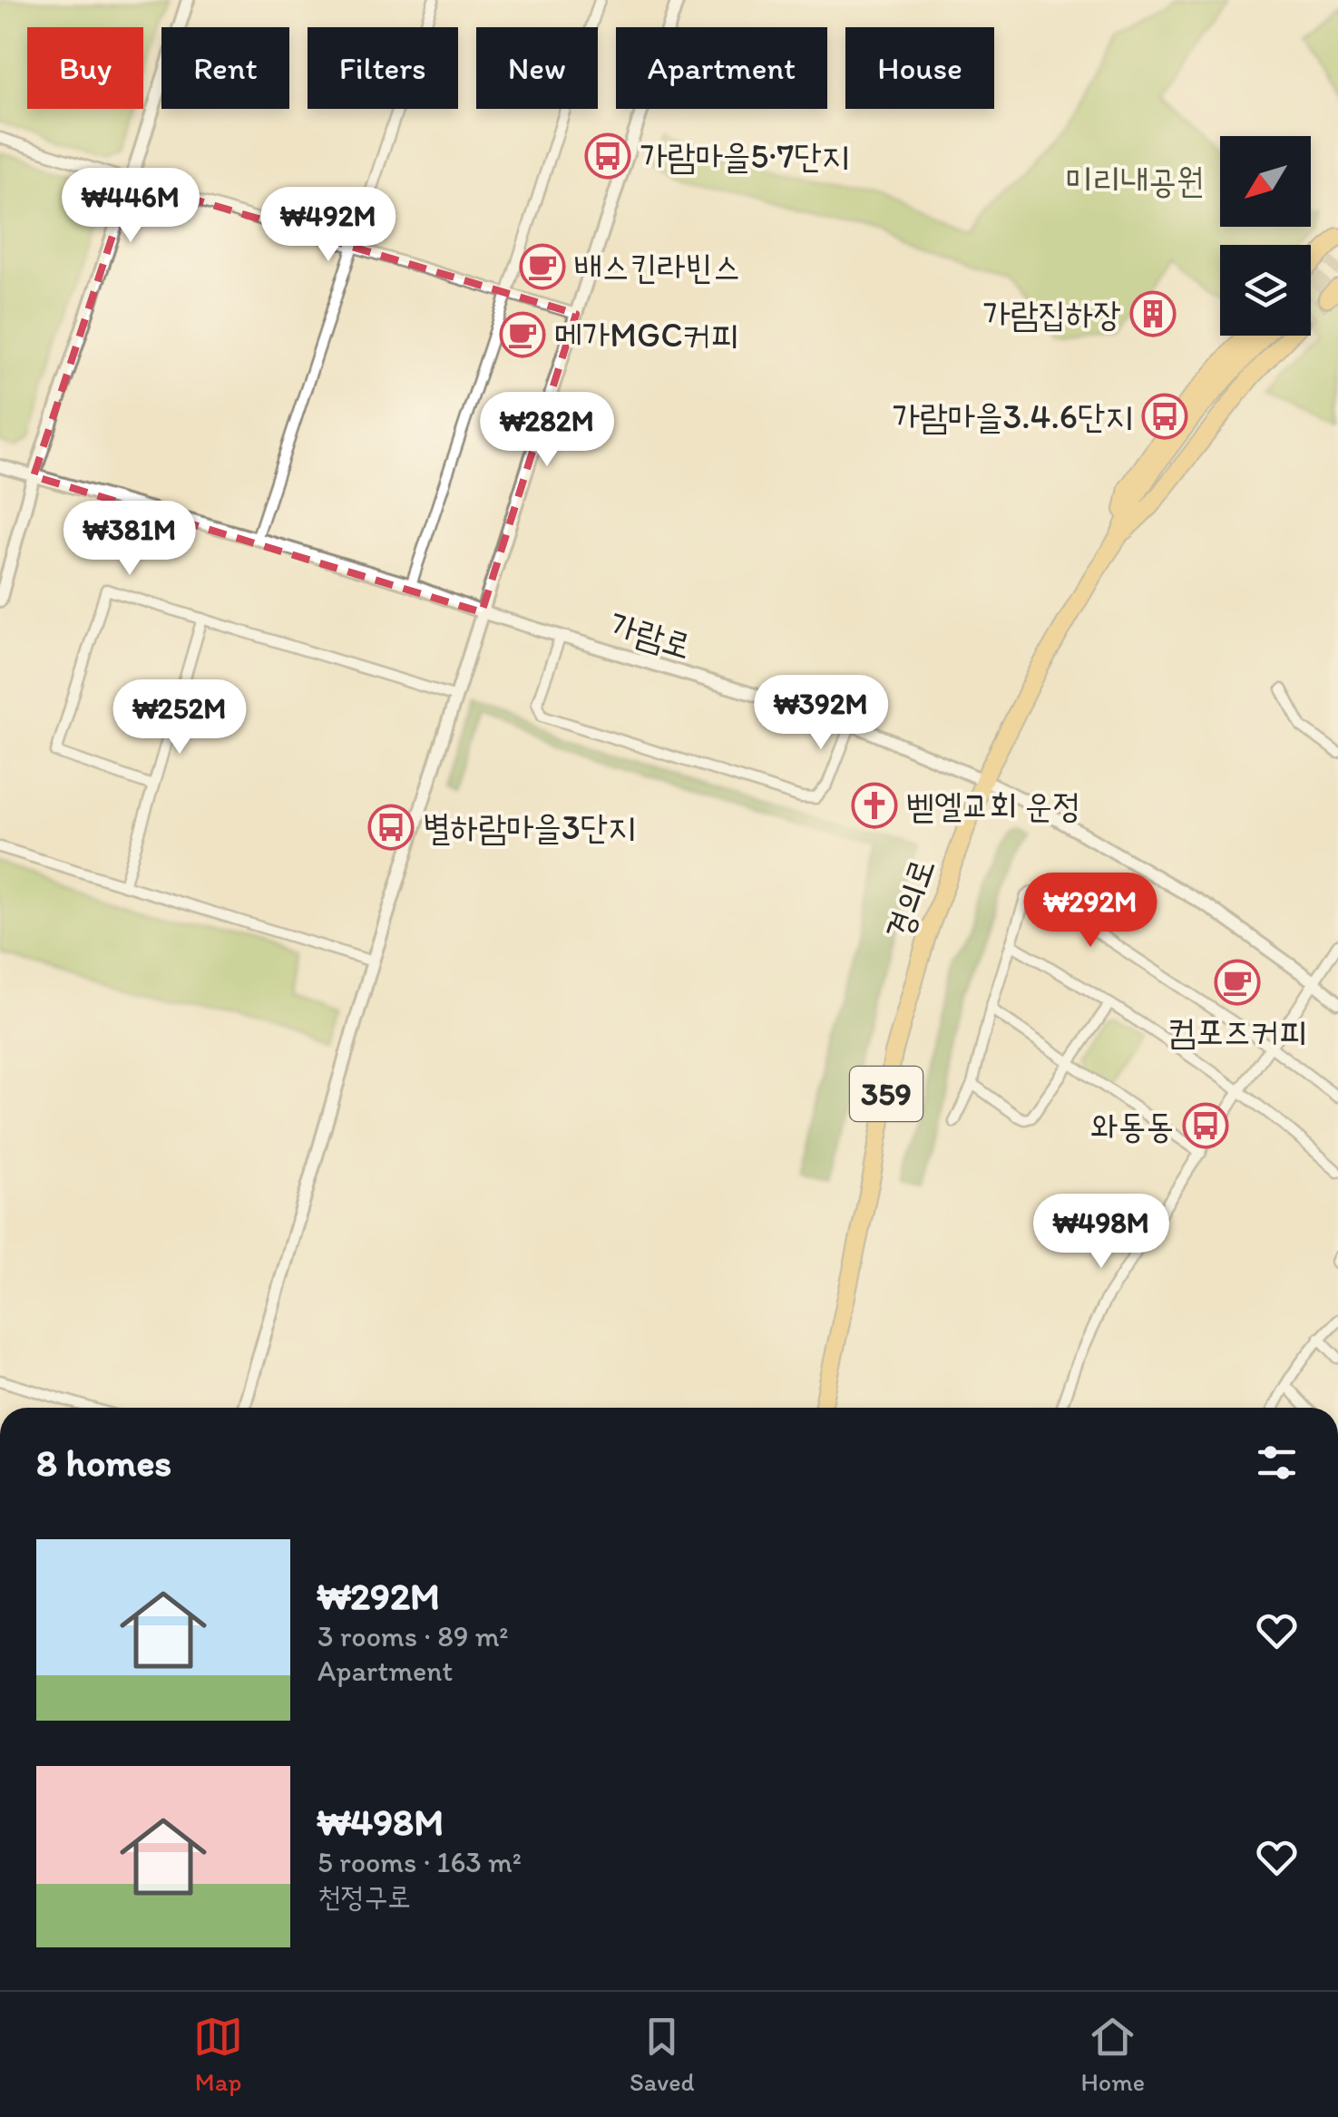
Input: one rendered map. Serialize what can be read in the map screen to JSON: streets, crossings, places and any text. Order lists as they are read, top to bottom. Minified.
{"streets":{"main road":["경의로","359"],"street":["가람로"]},"crossings":[["가람로","경의로"]],"parks":["미리내공원"],"places":{"bus stop":["가람마을5·7단지","가람마을3.4.6단지","별하람마을3단지","와동동"],"cafe":["배스킨라빈스","메가MGC커피","컴포즈커피"],"building":["가람집하장"],"church":["벧엘교회 운정"]},"north":"bottom left","page":{"chip":["Buy","Rent","Filters","New","Apartment","House"],"price":["₩446M","₩492M","₩282M","₩381M","₩392M","₩252M","₩292M","₩498M"],"heading":"8 homes","list":[{"name":"₩292M","note":"3 rooms · 89 m² · Apartment"},{"name":"₩498M","note":"5 rooms · 163 m² · 천정구로"}],"tabs":["Map","Saved","Home"]}}
